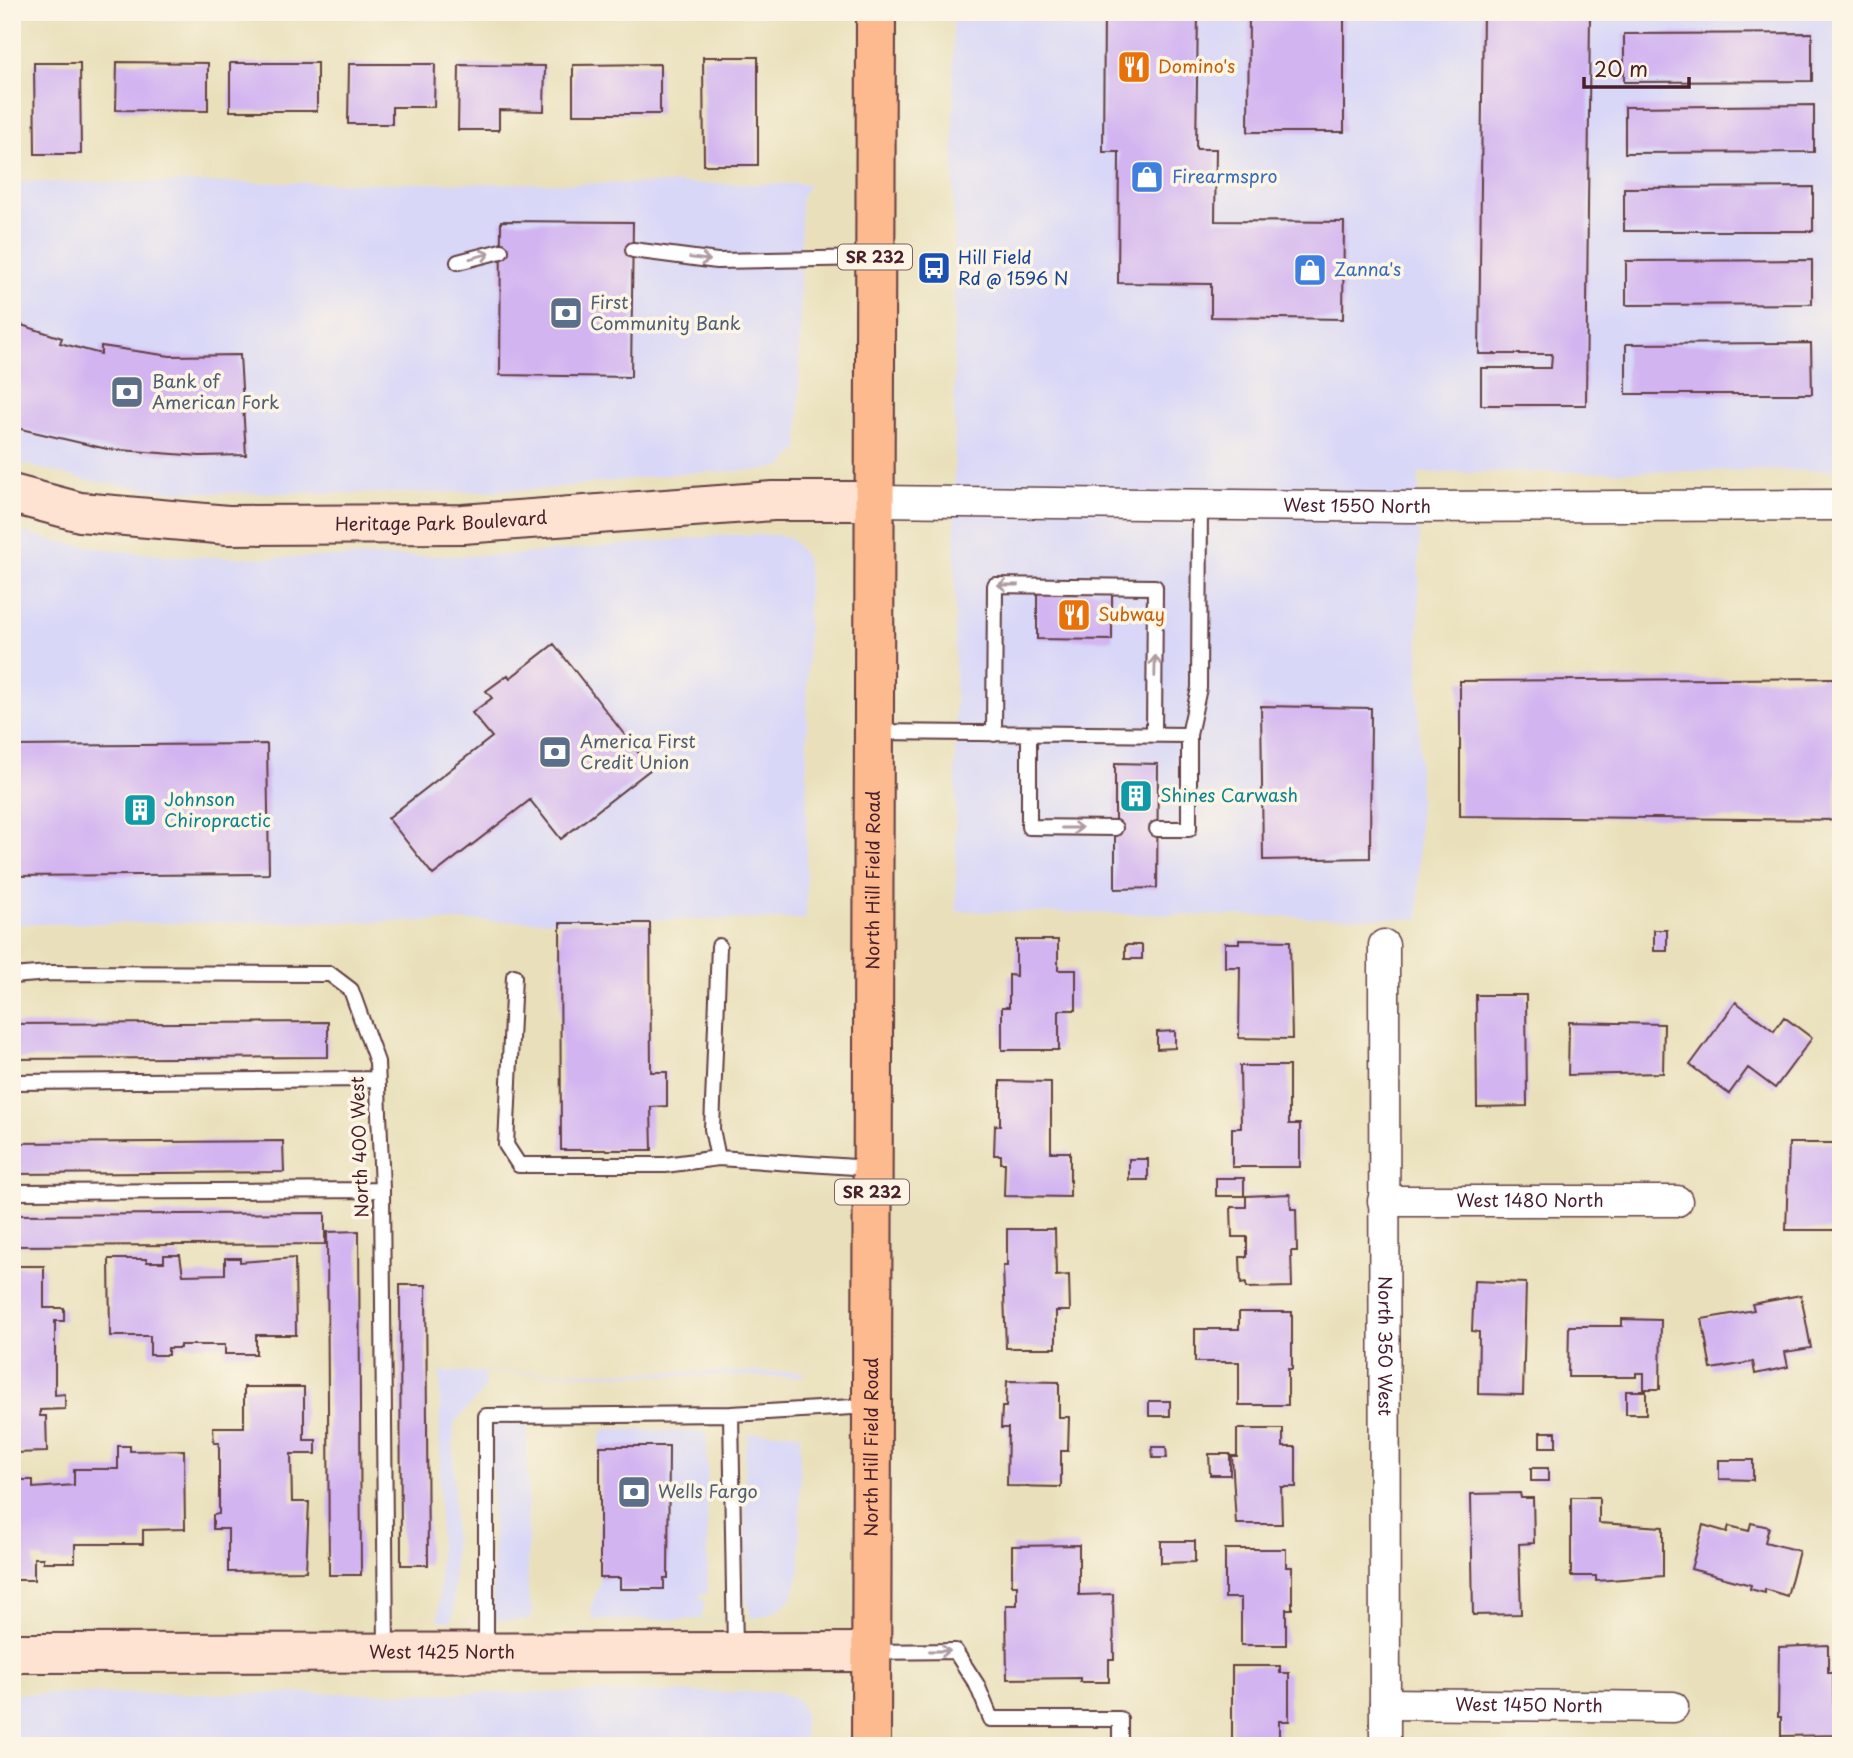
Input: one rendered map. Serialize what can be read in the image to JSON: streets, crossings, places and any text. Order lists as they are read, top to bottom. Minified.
{"streets":{"main road":["SR 232","North Hill Field Road"],"street":["West 1550 North","Heritage Park Boulevard","West 1480 North","North 350 West","West 1425 North","West 1450 North"],"lane":["North 400 West"]},"crossings":[["West 1550 North","Heritage Park Boulevard"],["West 1550 North","North Hill Field Road"],["Heritage Park Boulevard","North Hill Field Road"],["North Hill Field Road","West 1425 North"],["North 400 West","West 1425 North"],["West 1480 North","North 350 West"],["North 350 West","West 1450 North"]],"places":{"restaurant":["Domino's","Subway"],"shop":["Firearmspro","Zanna's"],"bus stop":["Hill Field Rd @ 1596 N"],"bank":["First Community Bank","Bank of American Fork","America First Credit Union","Wells Fargo"],"building":["Shines Carwash","Johnson Chiropractic"]},"scale_bar":"20 m"}
